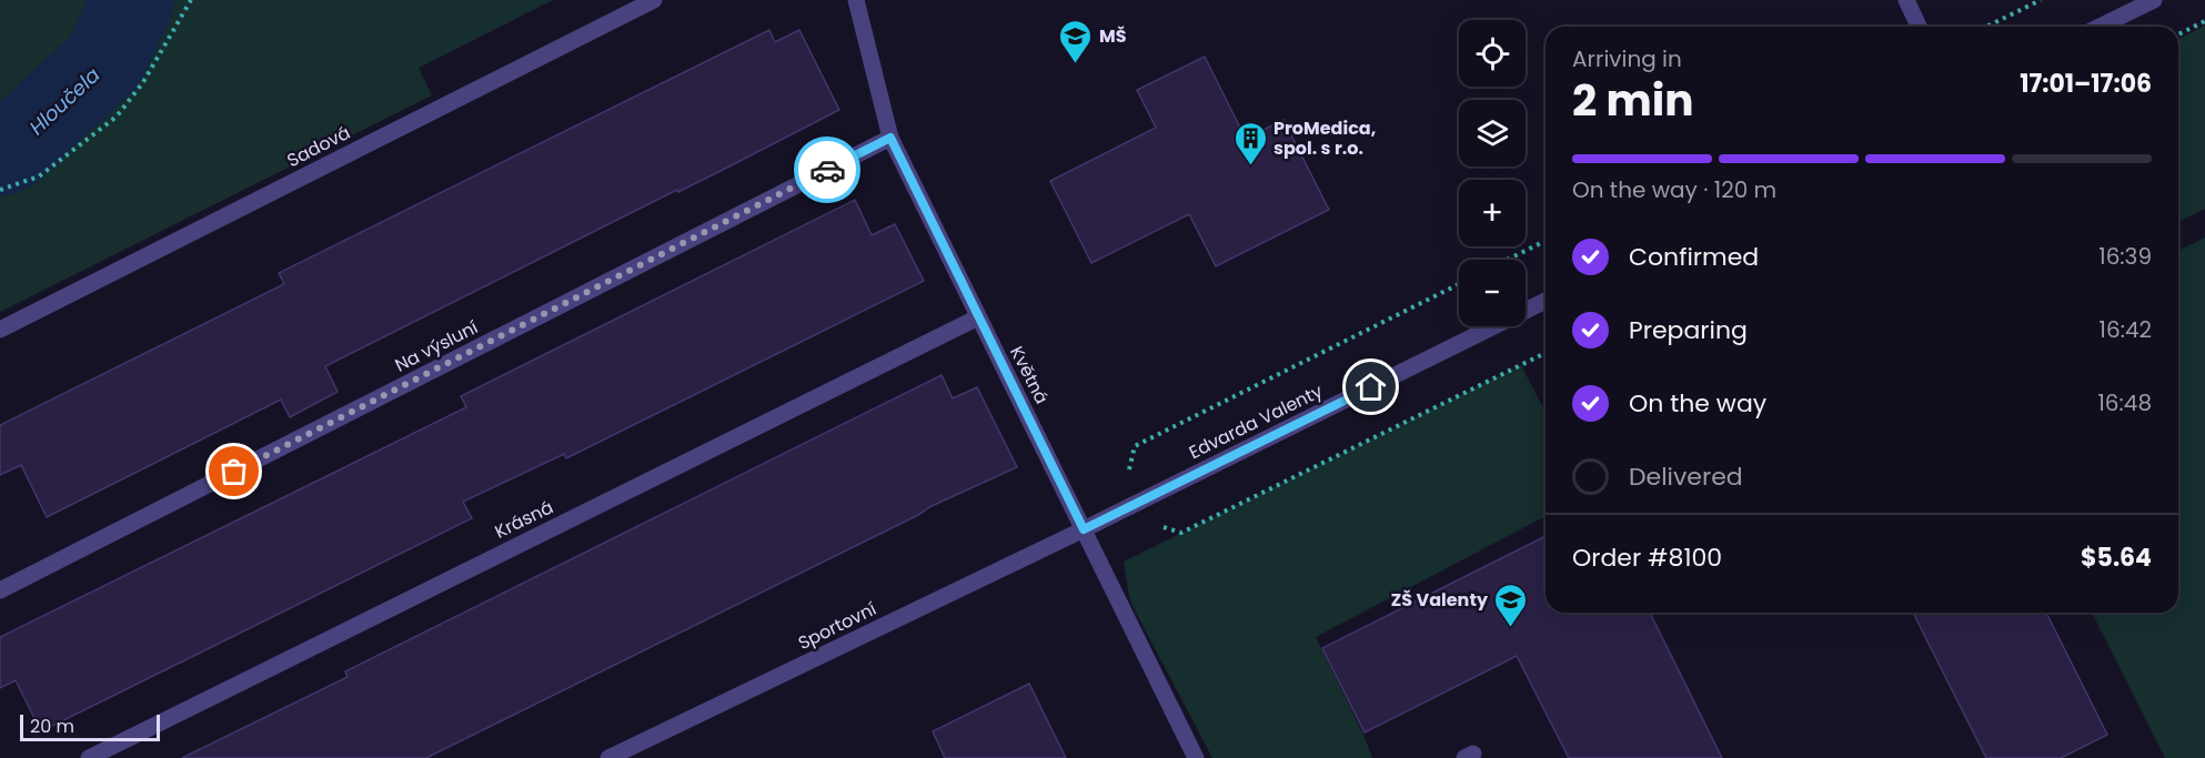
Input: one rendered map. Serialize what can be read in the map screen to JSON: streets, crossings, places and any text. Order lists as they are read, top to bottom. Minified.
{"streets":{"street":["Sadová","Na výsluní","Květná","Edvarda Valenty","Krásná","Sportovní"]},"crossings":[["Na výsluní","Květná"],["Květná","Edvarda Valenty"],["Květná","Krásná"],["Květná","Sportovní"],["Edvarda Valenty","Sportovní"]],"water":["Hloučela"],"places":{"school or university":["MŠ","ZŠ Valenty"],"building":["ProMedica, spol. s r.o."]},"scale_bar":"20 m","page":{"map_buttons":["+","−"],"heading":["2 min","Arriving in","17:01–17:06"],"panel":["Order #8100","$5.64"],"bar":"On the way · 120 m","list":[["Confirmed","16:39"],["Preparing","16:42"],["On the way","16:48"],"Delivered"],"scale":"20 m"}}
